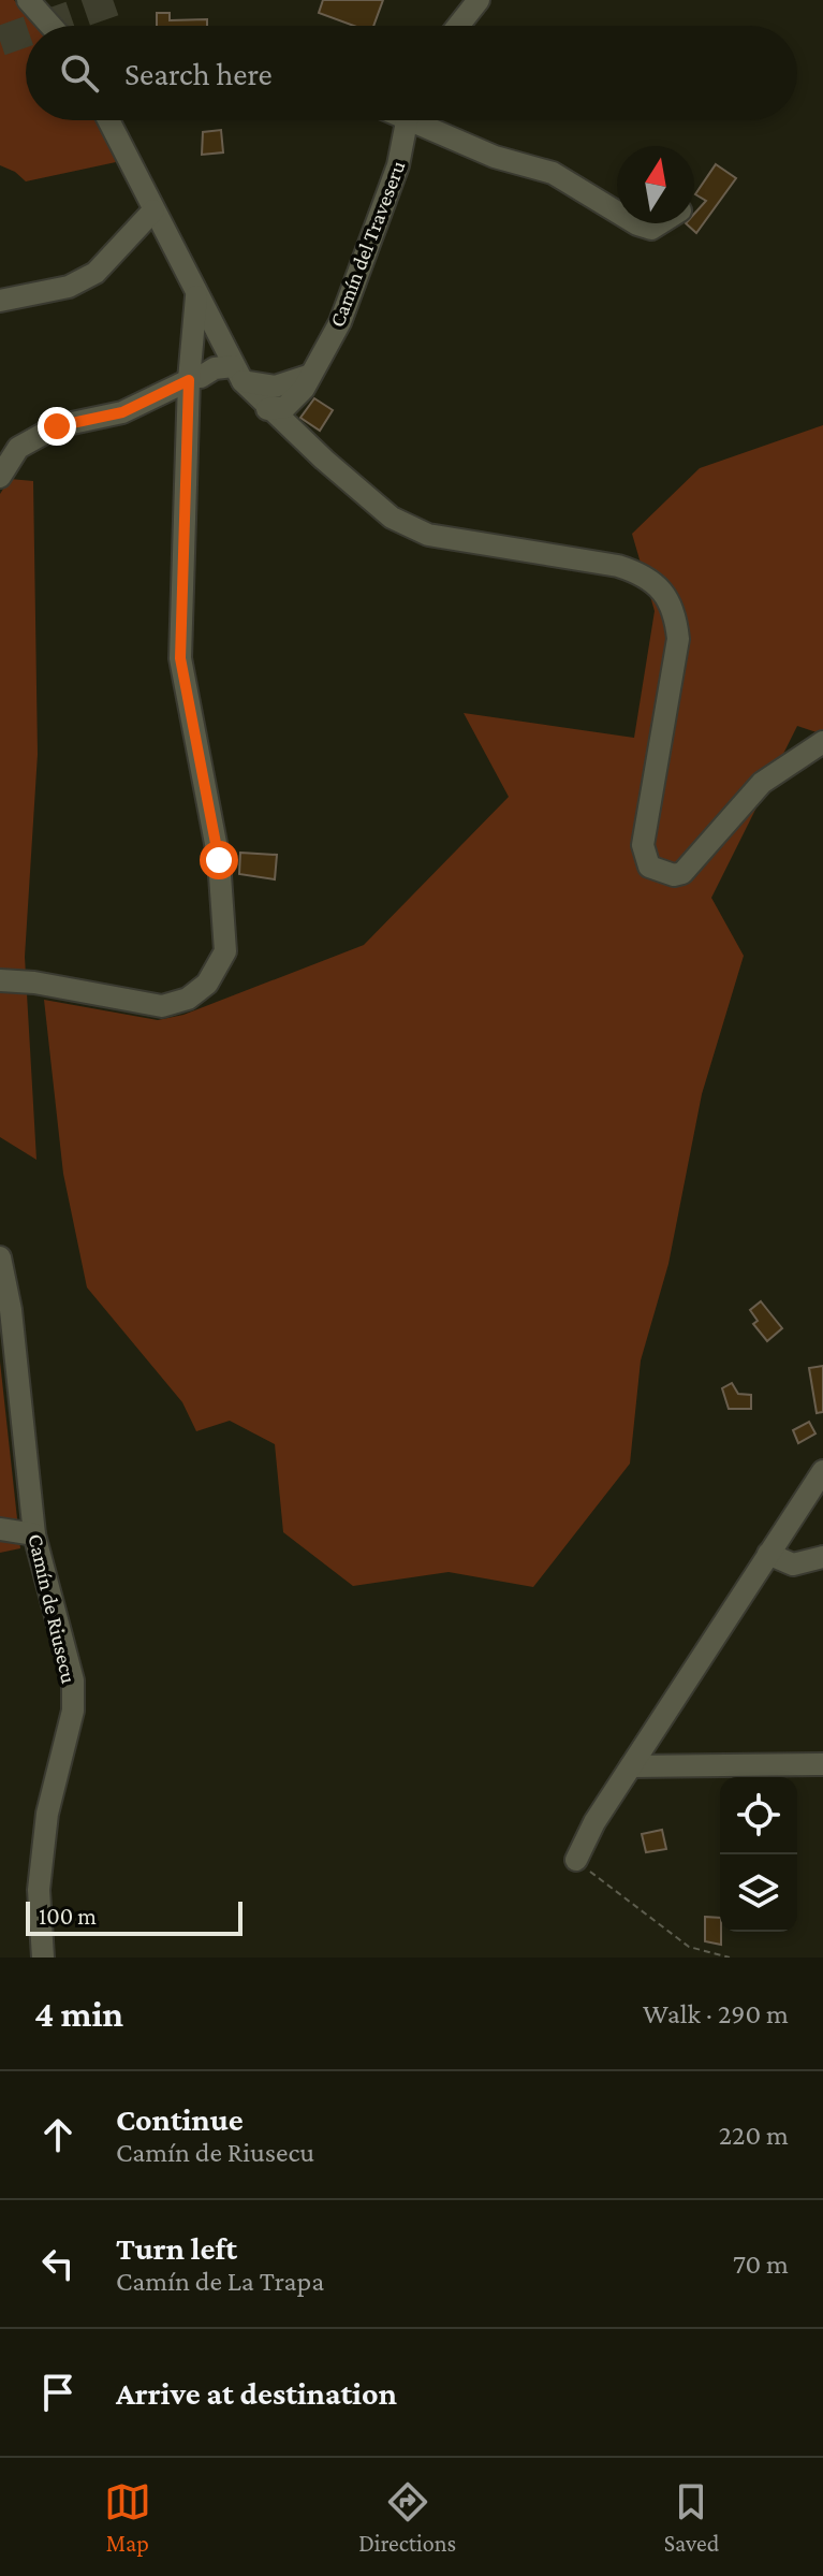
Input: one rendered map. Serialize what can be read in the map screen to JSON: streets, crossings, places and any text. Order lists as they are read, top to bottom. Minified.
{"streets":{"street":["Camín del Traveseru","Camín de Riusecu"]},"scale_bar":"100 m","north":"top","page":{"search":"Search here","scale":"100 m","heading":["4 min","Walk · 290 m"],"list":[["Continue","Camín de Riusecu","220 m"],["Turn left","Camín de La Trapa","70 m"],"Arrive at destination"],"nav":["Map","Directions","Saved"]}}
